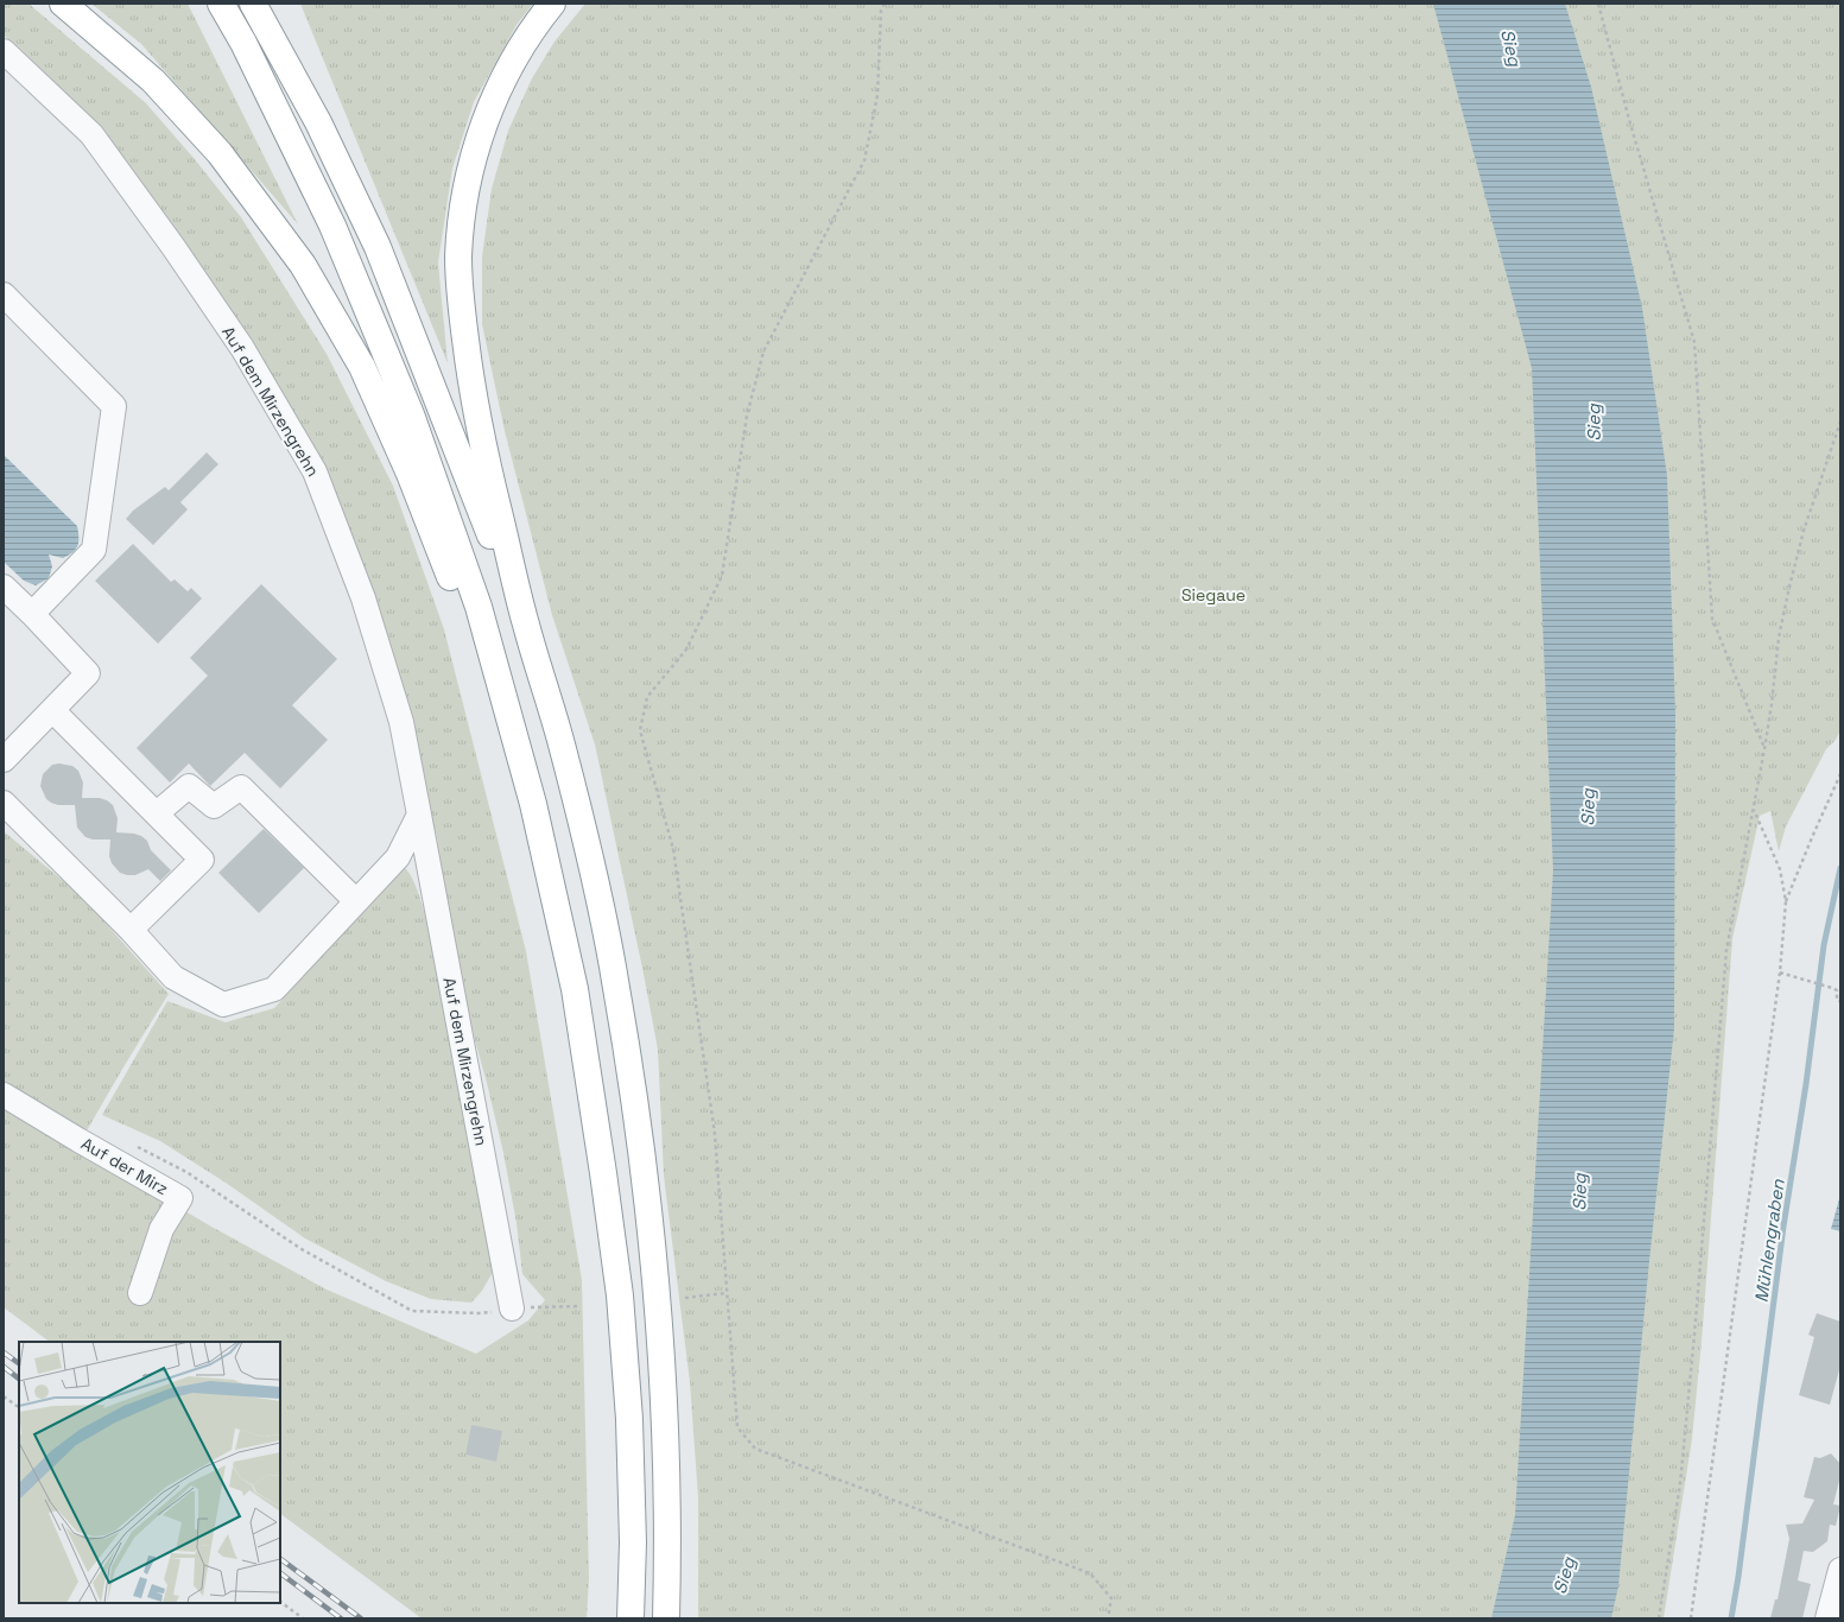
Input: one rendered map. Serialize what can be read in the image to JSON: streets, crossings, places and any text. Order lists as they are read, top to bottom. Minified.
{"streets":{"street":["Auf dem Mirzengrehn","Auf der Mirz"]},"water":["Sieg","Mühlengraben"],"parks":["Siegaue"]}
